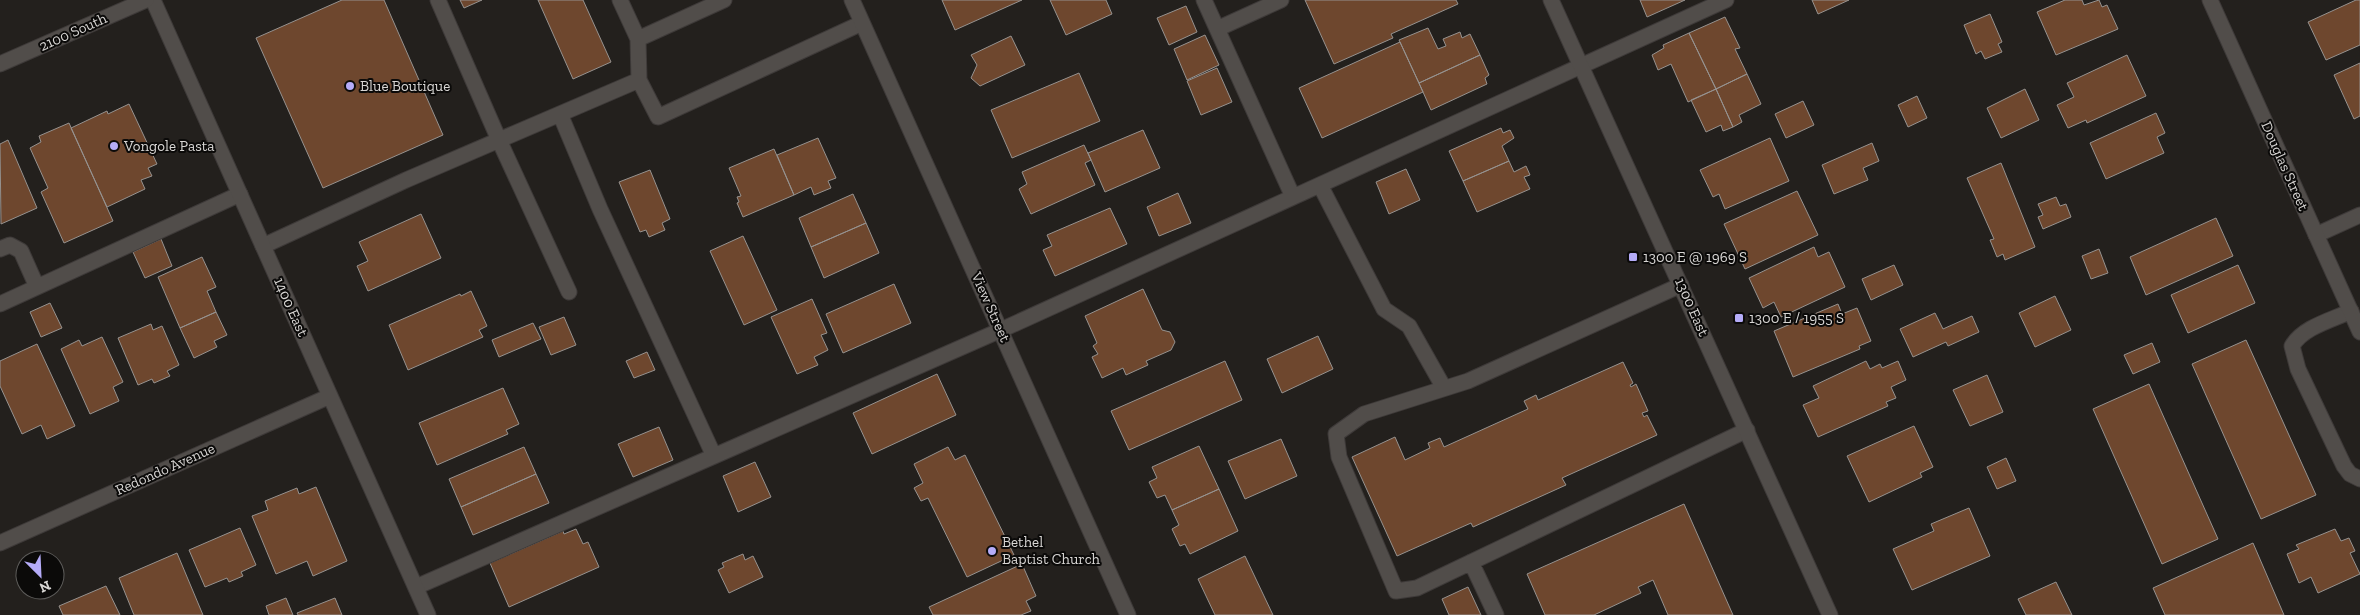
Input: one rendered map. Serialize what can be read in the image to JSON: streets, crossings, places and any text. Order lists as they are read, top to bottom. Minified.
{"streets":{"street":["2100 South","Douglas Street","1400 East","View Street","1300 East","Redondo Avenue"]},"crossings":[["1400 East","Redondo Avenue"]],"places":{"other":["Blue Boutique","Vongole Pasta","Bethel Baptist Church"],"transit":["1300 E @ 1969 S","1300 E / 1955 S"]},"north":"bottom right"}
